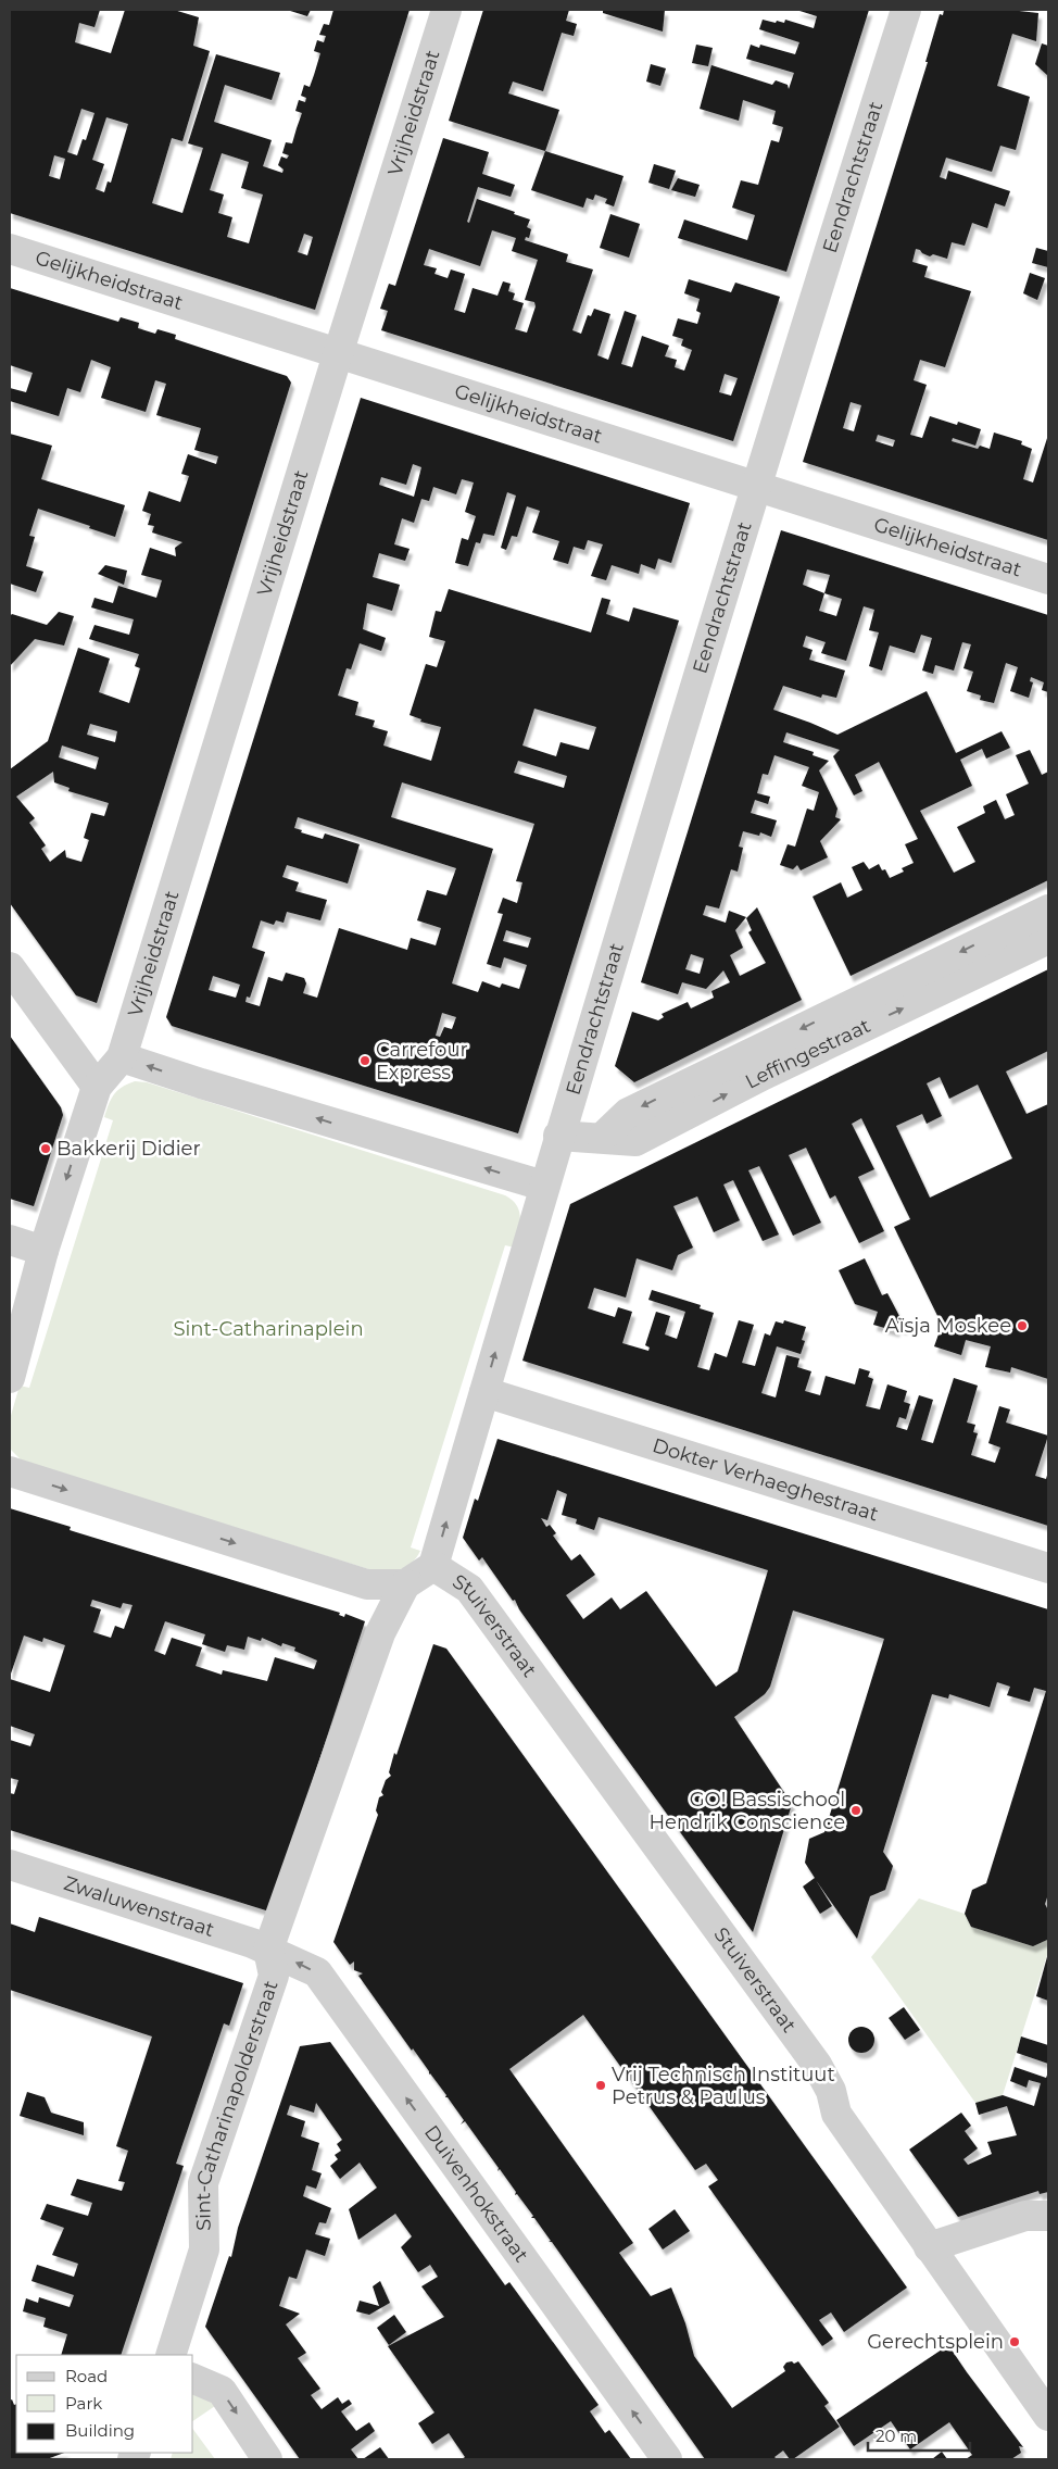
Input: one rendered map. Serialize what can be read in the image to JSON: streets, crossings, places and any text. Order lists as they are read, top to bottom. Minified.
{"streets":{"street":["Vrijheidstraat","Eendrachtstraat","Gelijkheidstraat","Leffingestraat","Dokter Verhaeghestraat","Stuiverstraat","Zwaluwenstraat","Sint-Catharinapolderstraat","Duivenhokstraat"]},"crossings":[["Vrijheidstraat","Gelijkheidstraat"],["Eendrachtstraat","Gelijkheidstraat"],["Eendrachtstraat","Leffingestraat"],["Zwaluwenstraat","Sint-Catharinapolderstraat"],["Zwaluwenstraat","Duivenhokstraat"],["Sint-Catharinapolderstraat","Duivenhokstraat"]],"one_way":["Duivenhokstraat"],"parks":["Sint-Catharinaplein"],"places":["Carrefour Express","Bakkerij Didier","Aïsja Moskee","GO! Bassischool Hendrik Conscience","Vrij Technisch Instituut Petrus & Paulus","Gerechtsplein"],"legend":["Road","Park","Building"],"scale_bar":"20 m"}
